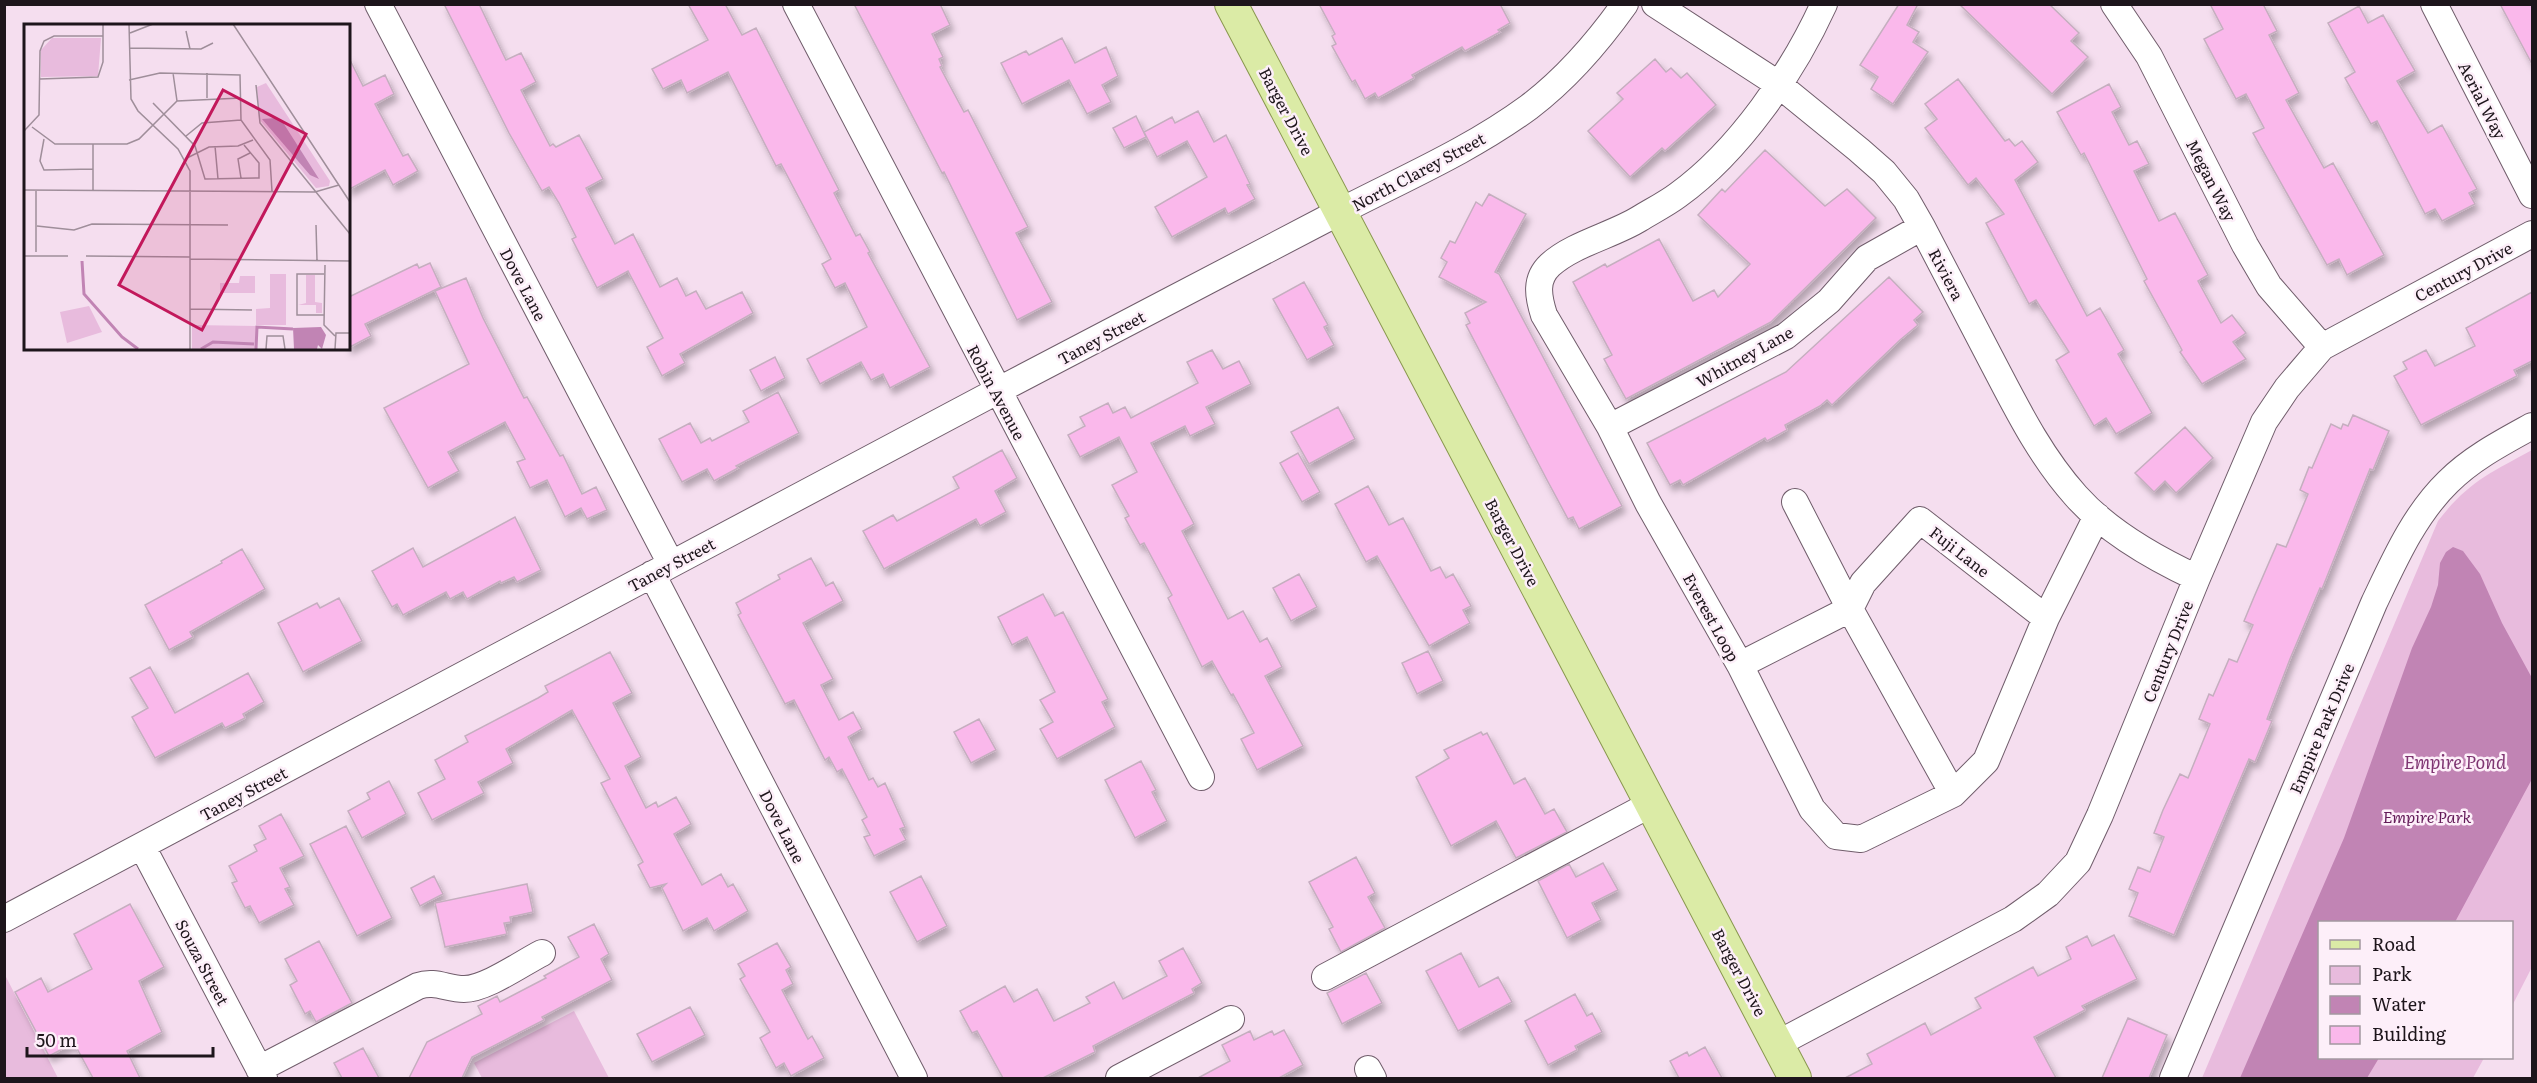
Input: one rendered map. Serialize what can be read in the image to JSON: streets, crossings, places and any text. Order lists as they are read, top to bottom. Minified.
{"streets":{"main road":["Barger Drive"],"street":["Aerial Way","North Clarey Street","Megan Way","Century Drive","Riviera","Dove Lane","Taney Street","Whitney Lane","Robin Avenue","Fuji Lane","Everest Loop","Empire Park Drive","Souza Street"]},"crossings":[["Barger Drive","North Clarey Street"],["Barger Drive","Century Drive"],["Barger Drive","Taney Street"],["North Clarey Street","Taney Street"],["Megan Way","Century Drive"],["Century Drive","Riviera"],["Riviera","Whitney Lane"],["Riviera","Everest Loop"],["Dove Lane","Taney Street"],["Taney Street","Robin Avenue"],["Taney Street","Souza Street"],["Whitney Lane","Everest Loop"],["Fuji Lane","Everest Loop"]],"water":["Empire Pond"],"parks":["Empire Park"],"legend":["Road","Park","Water","Building"],"scale_bar":"50 m"}
